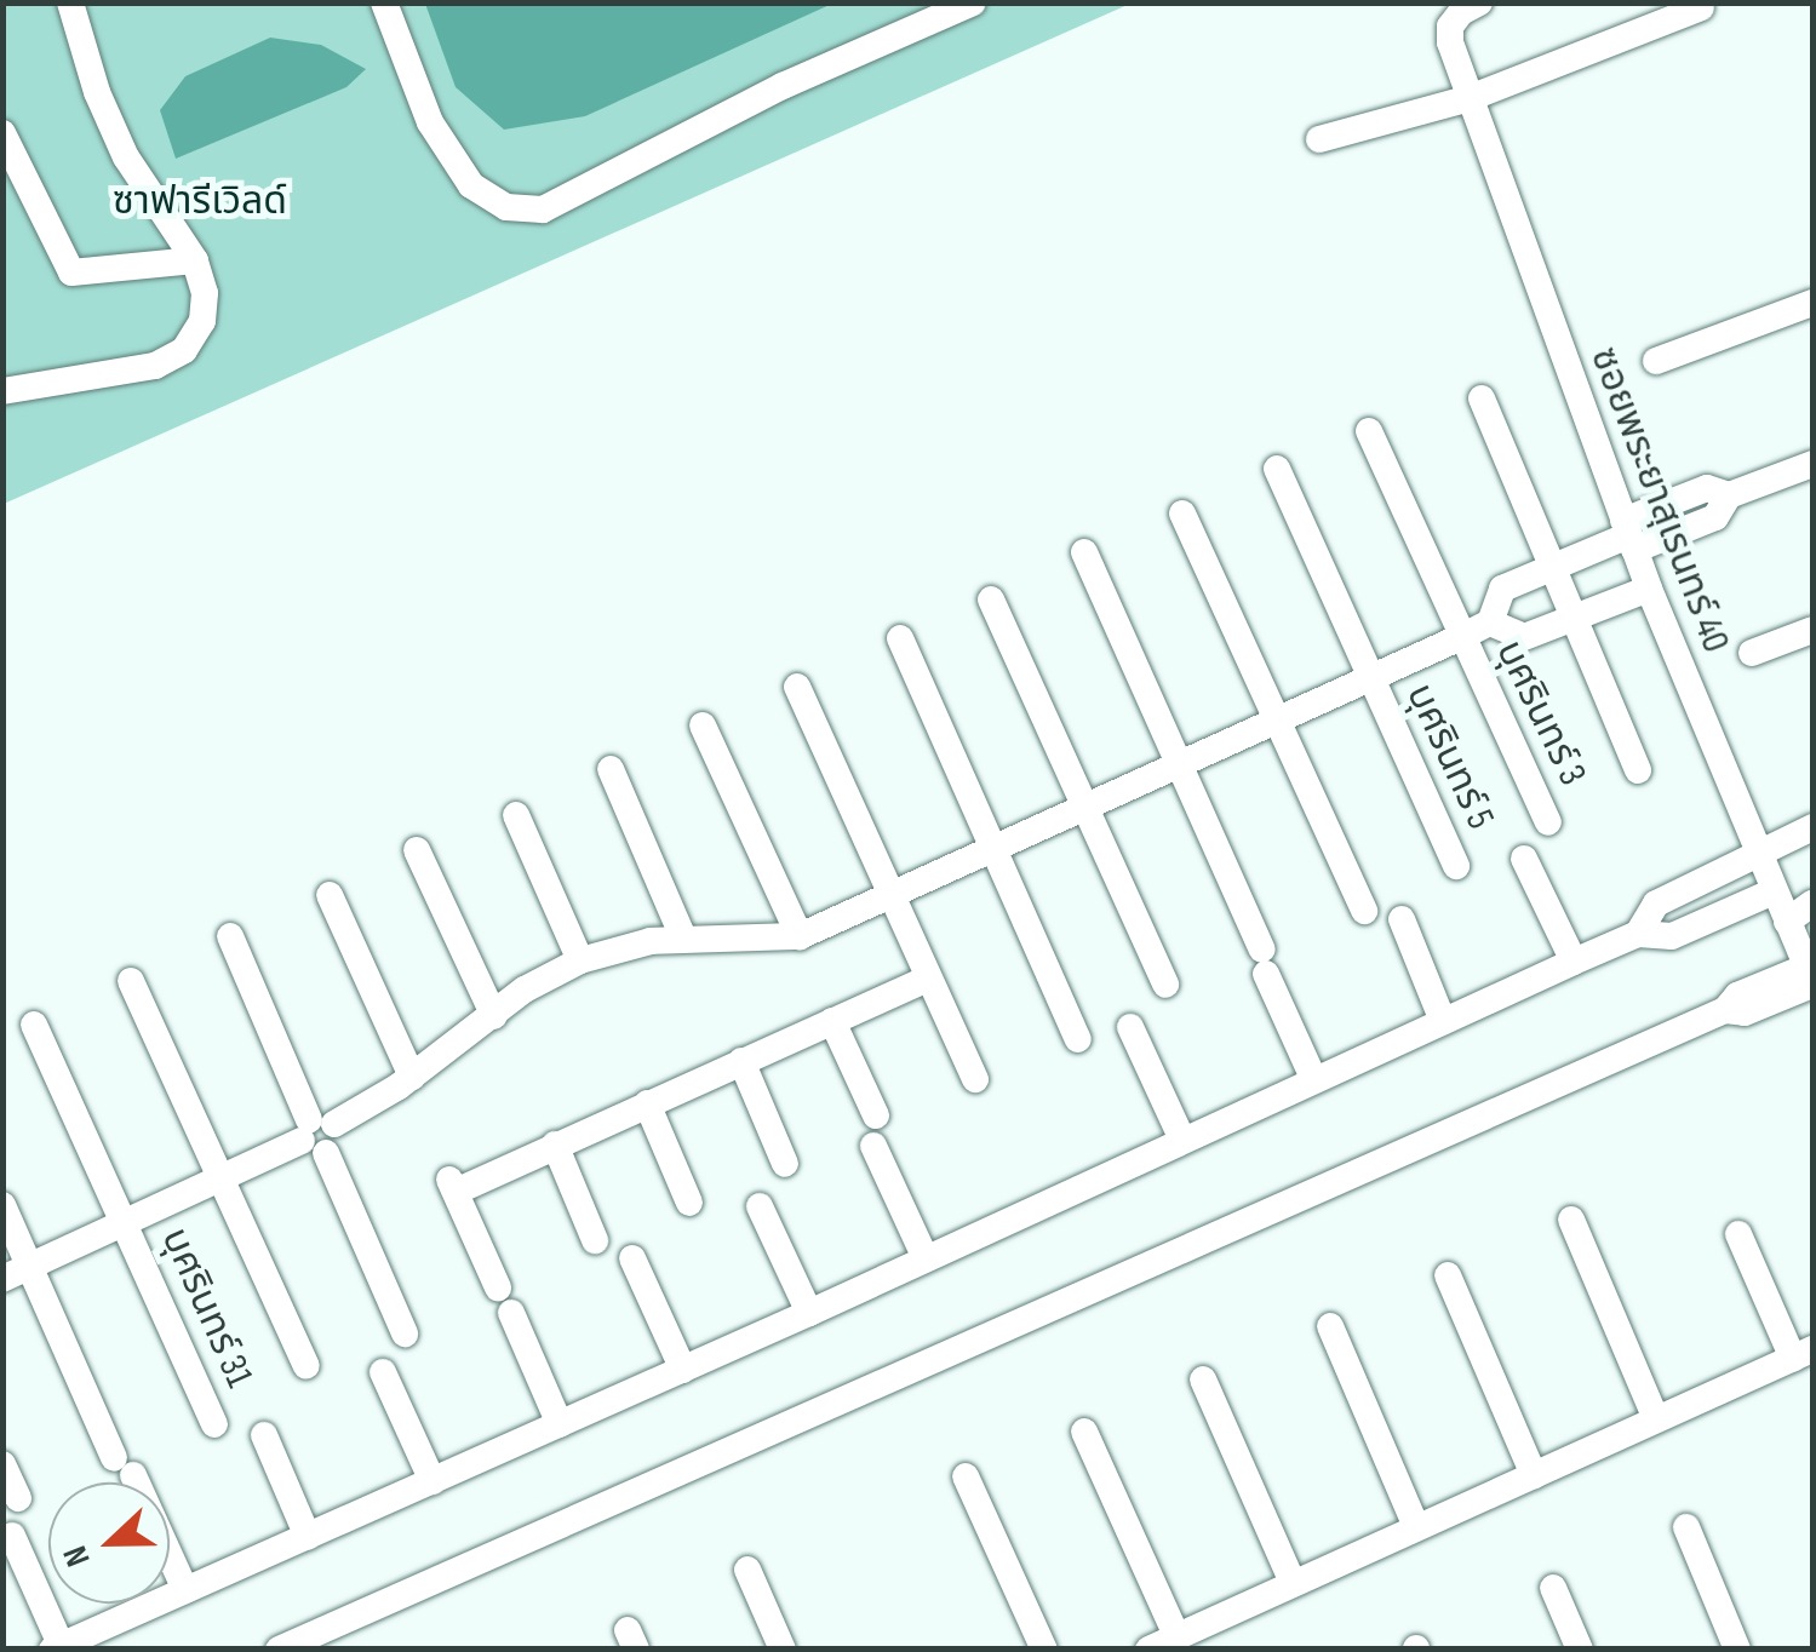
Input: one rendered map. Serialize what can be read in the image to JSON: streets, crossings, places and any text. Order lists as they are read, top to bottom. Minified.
{"streets":{"street":["ซอยพระยาสุเรนทร์ 40","บุศรินทร์ 3","บุศรินทร์ 5","บุศรินทร์ 31"]},"parks":["ซาฟารีเวิลด์"],"north":"left"}
